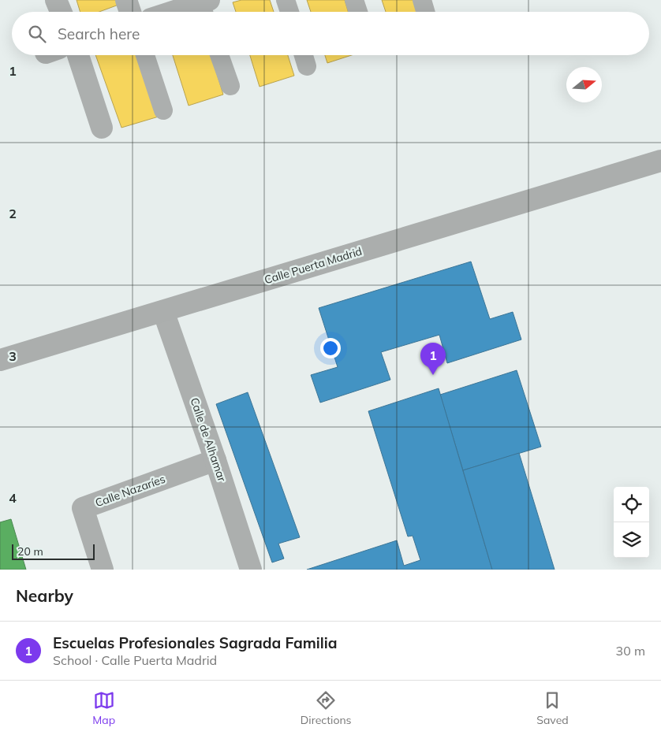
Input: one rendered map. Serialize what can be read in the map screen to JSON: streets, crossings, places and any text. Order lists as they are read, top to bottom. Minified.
{"streets":{"main road":["Calle Puerta Madrid"],"street":["Calle de Alhamar","Calle Nazaríes"]},"crossings":[["Calle Puerta Madrid","Calle de Alhamar"],["Calle de Alhamar","Calle Nazaríes"]],"scale_bar":"20 m","north":"right","page":{"search":"Search here","pins":"1","scale":"20 m","heading":"Nearby","list":[{"mark":"1","name":"Escuelas Profesionales Sagrada Familia","note":"School · Calle Puerta Madrid","value":"30 m"}],"nav":["Map","Directions","Saved"]},"grid":{"rows":["1","2","3","4"]}}
